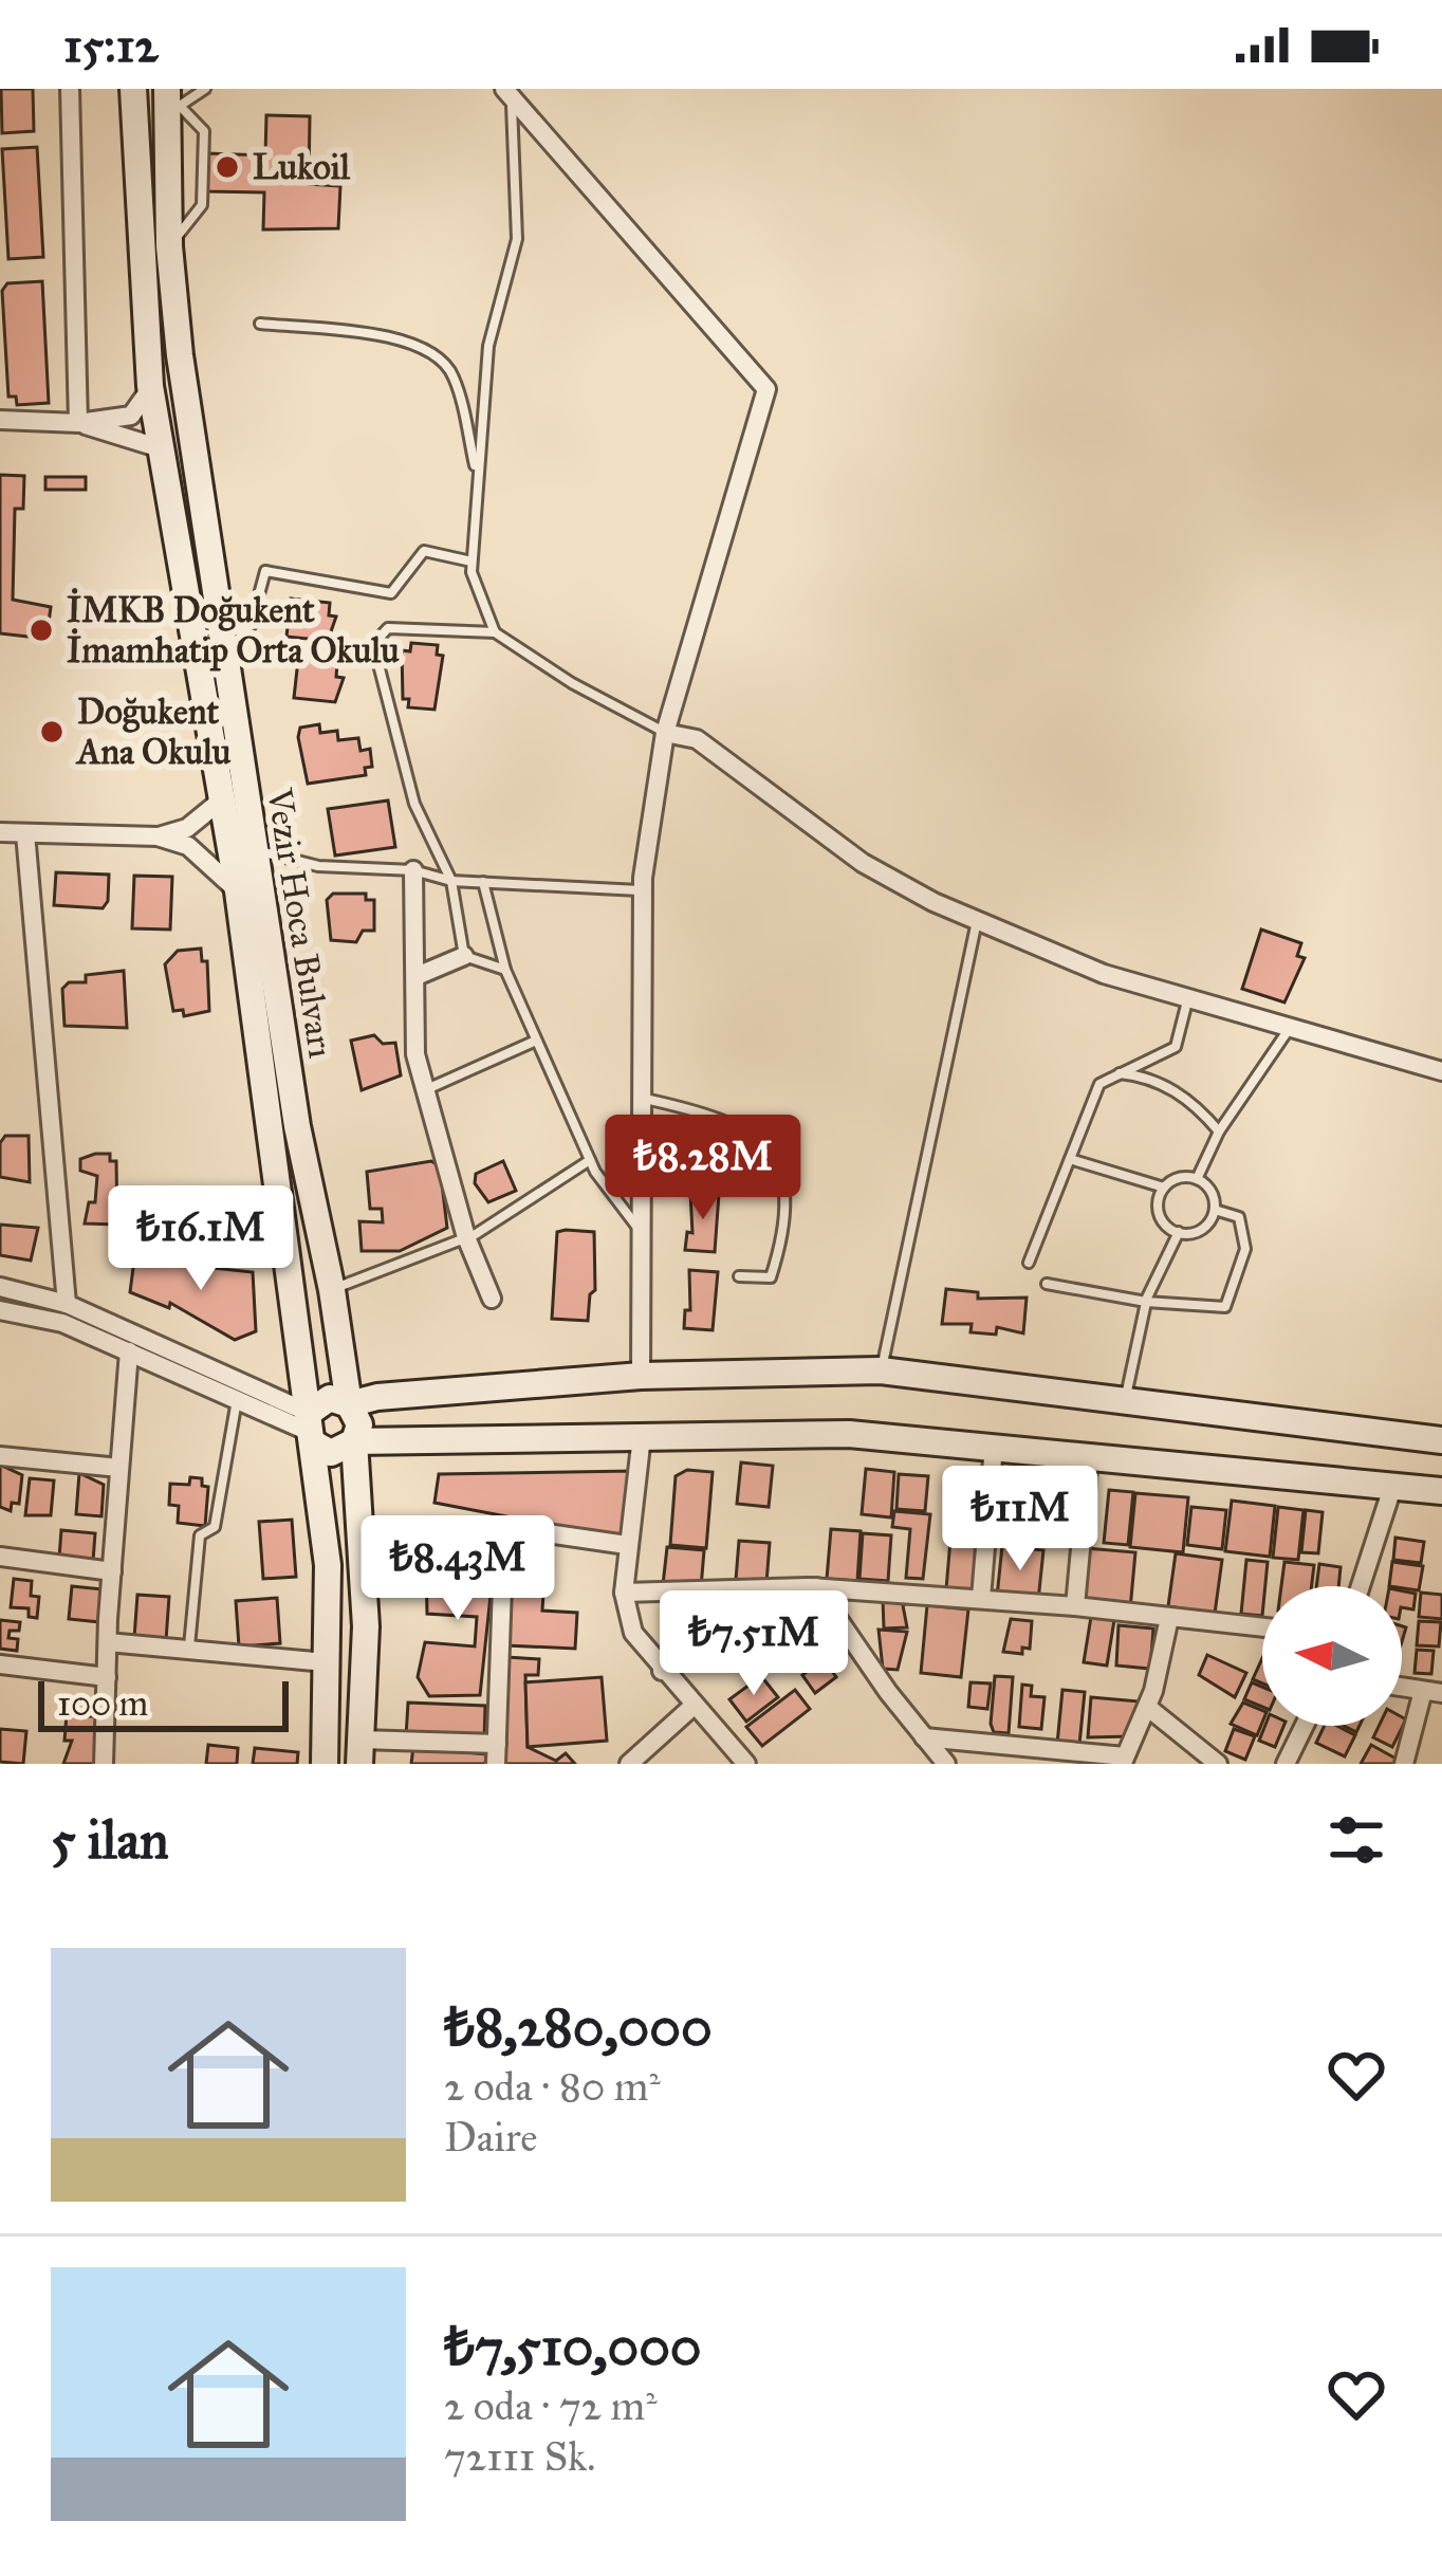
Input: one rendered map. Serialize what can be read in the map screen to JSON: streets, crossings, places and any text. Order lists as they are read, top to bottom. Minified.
{"streets":{"main road":["Vezir Hoca Bulvarı"]},"places":["Lukoil","İMKB Doğukent İmamhatip Orta Okulu","Doğukent Ana Okulu"],"scale_bar":"100 m","north":"left","page":{"status":"15:12","price":["₺8.28M","₺16.1M","₺11M","₺8.43M","₺7.51M"],"scale":"100 m","heading":"5 ilan","list":[{"name":"₺8,280,000","note":"2 oda · 80 m² · Daire"},{"name":"₺7,510,000","note":"2 oda · 72 m² · 72111 Sk."}]}}
